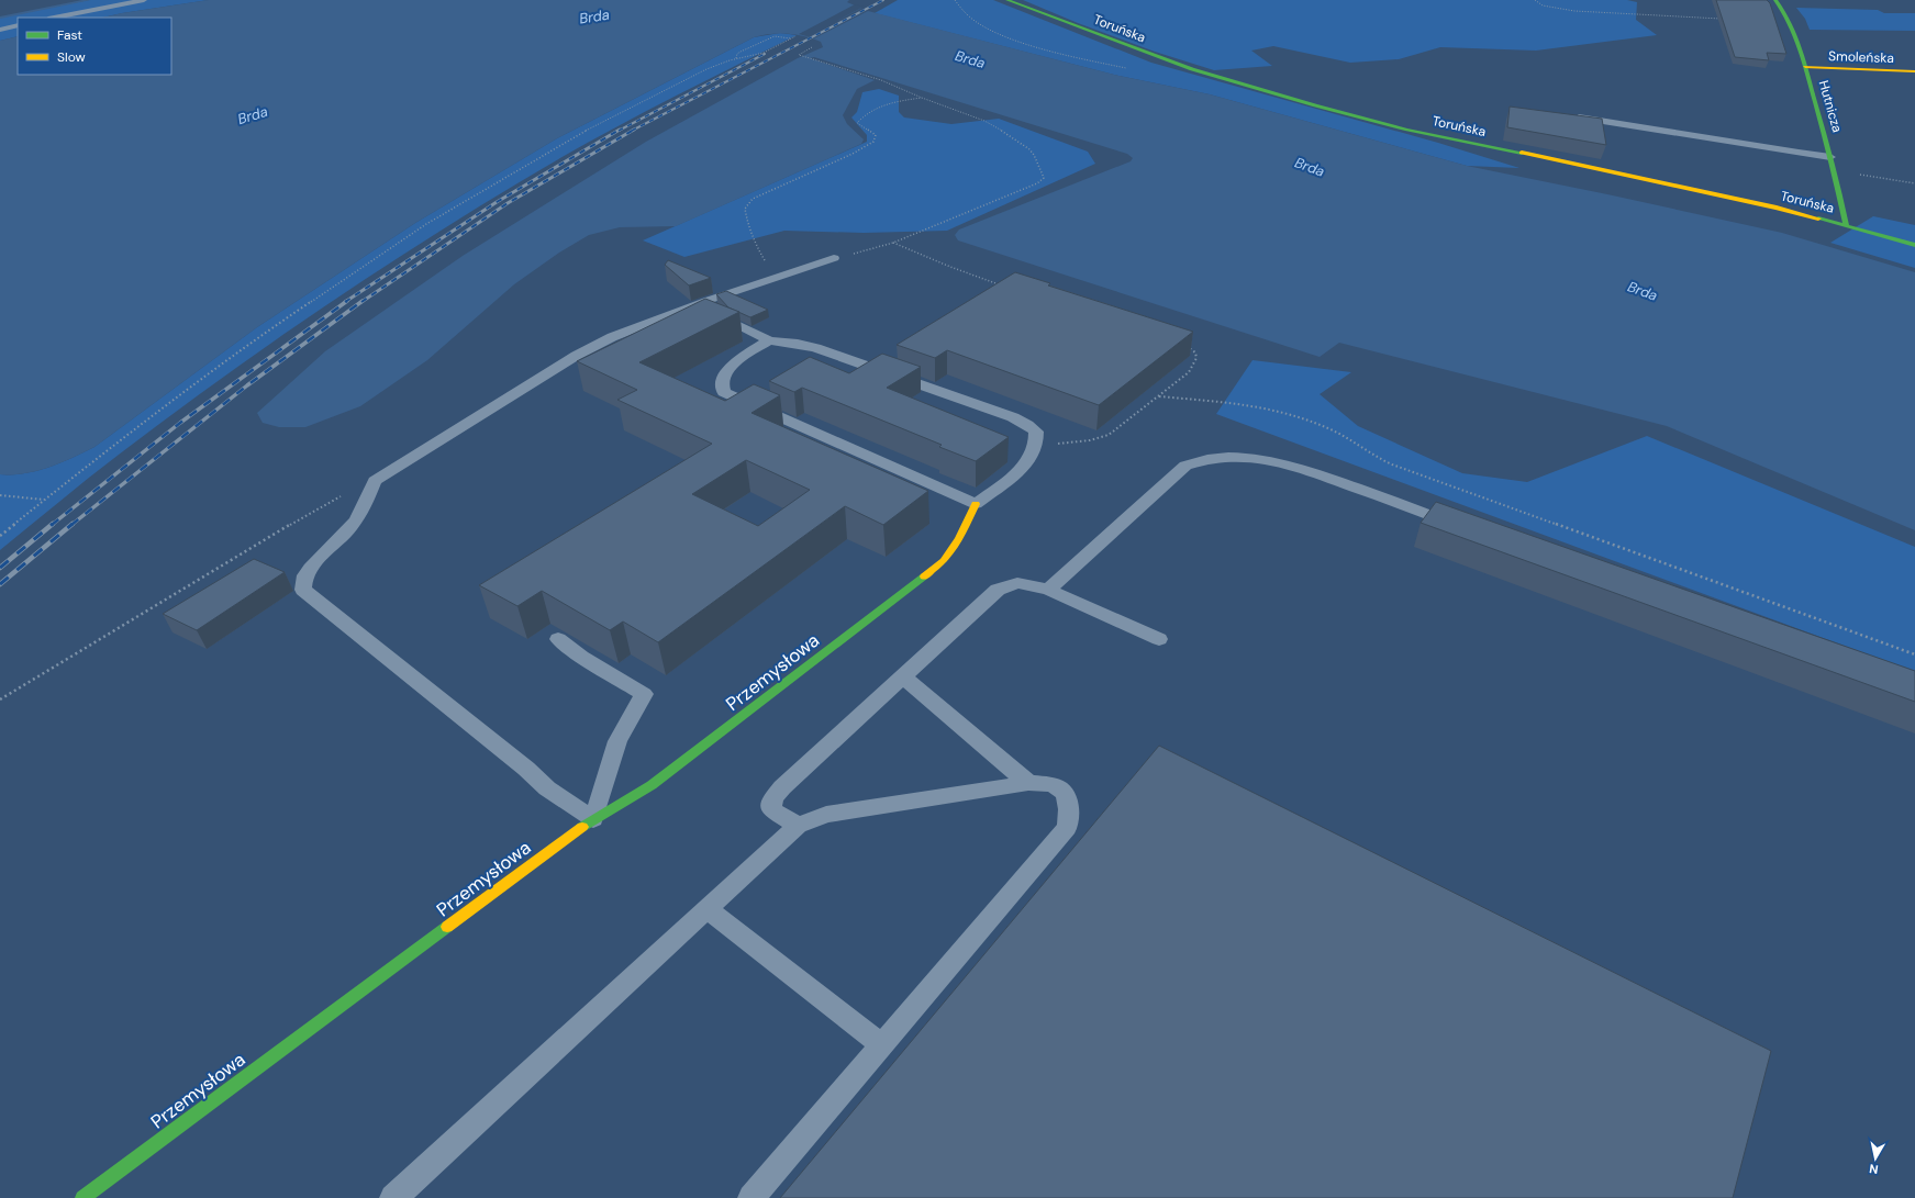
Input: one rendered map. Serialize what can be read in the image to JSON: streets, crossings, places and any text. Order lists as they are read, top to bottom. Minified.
{"streets":{"street":["Toruńska","Smoleńska","Hutnicza","Przemysłowa"]},"crossings":[["Toruńska","Hutnicza"],["Smoleńska","Hutnicza"]],"water":["Brda"],"legend":["Fast","Slow"],"north":"bottom"}
